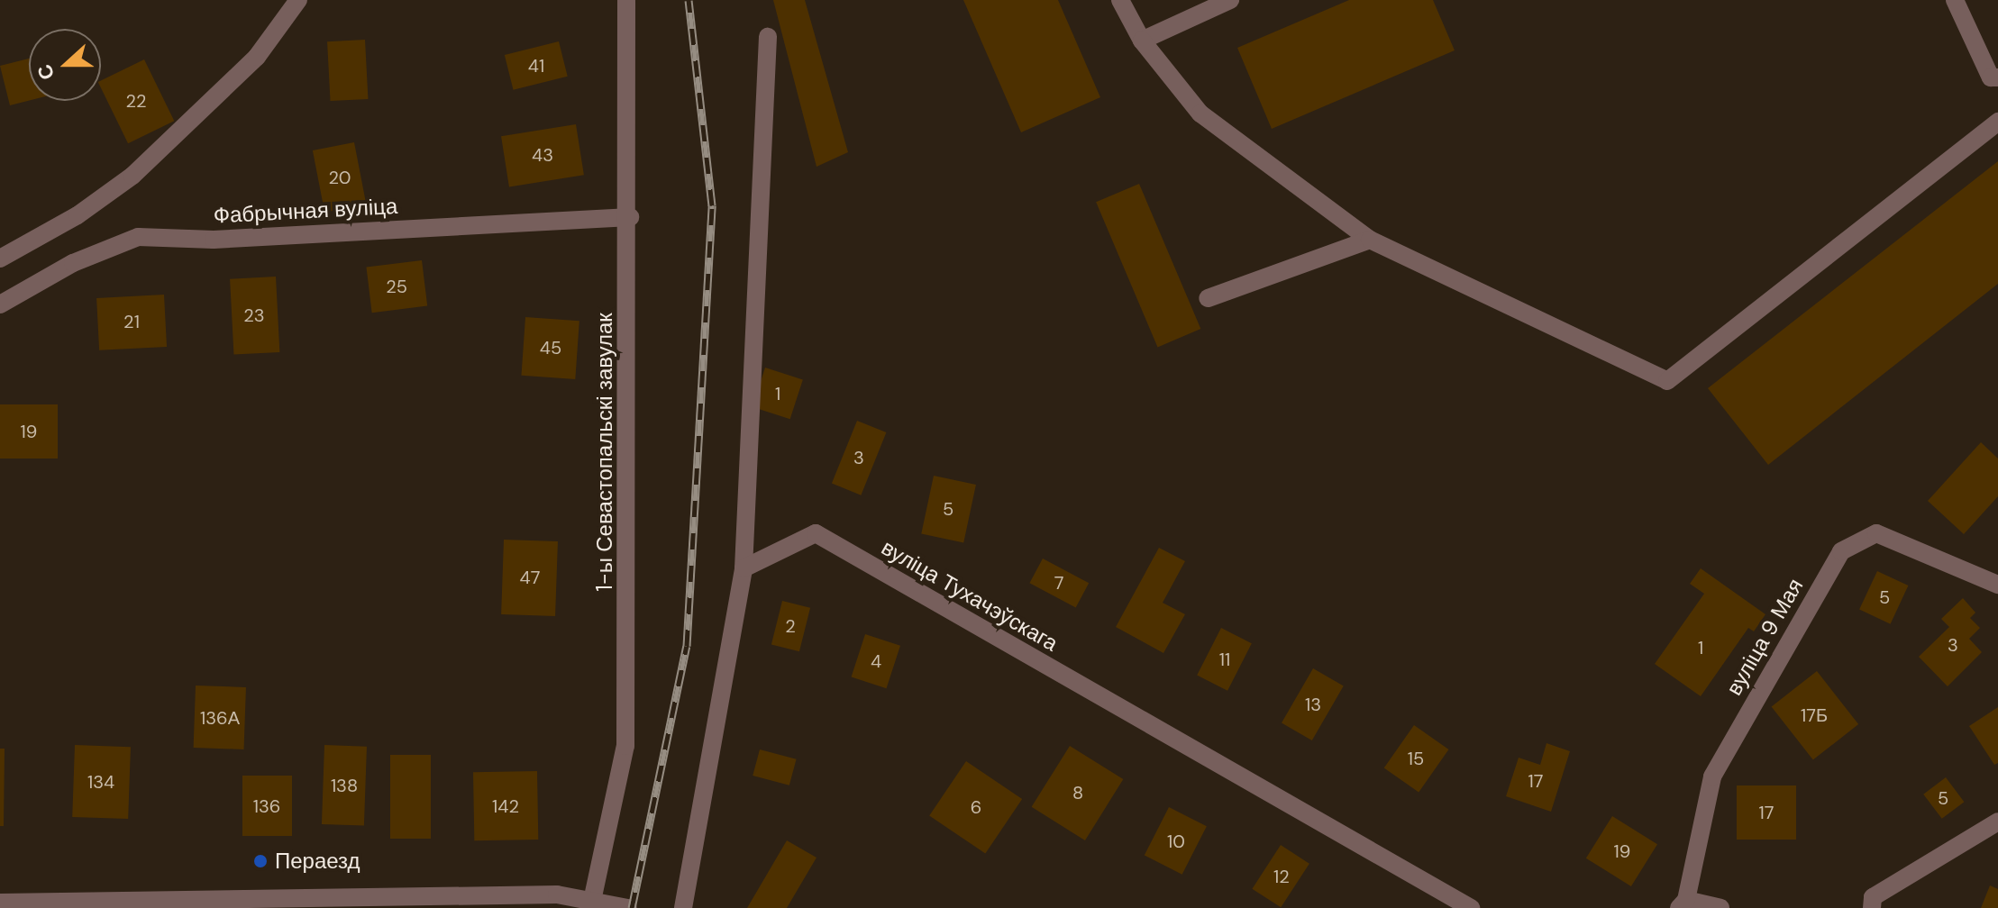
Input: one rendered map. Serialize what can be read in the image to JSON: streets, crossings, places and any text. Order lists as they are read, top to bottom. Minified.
{"streets":{"street":["Фабрычная вуліца","1-ы Севастопальскі завулак","вуліца Тухачэўскага","вуліца 9 Мая"]},"crossings":[["Фабрычная вуліца","1-ы Севастопальскі завулак"]],"places":["Пераезд"],"house_numbers":["41","22","43","20","25","23","21","45","1","19","3","5","47","7","5","2","3","1","11","4","13","17Б","136А","15","17","134","138","8","5","136","142","6","17","10","19","12"],"north":"left"}
